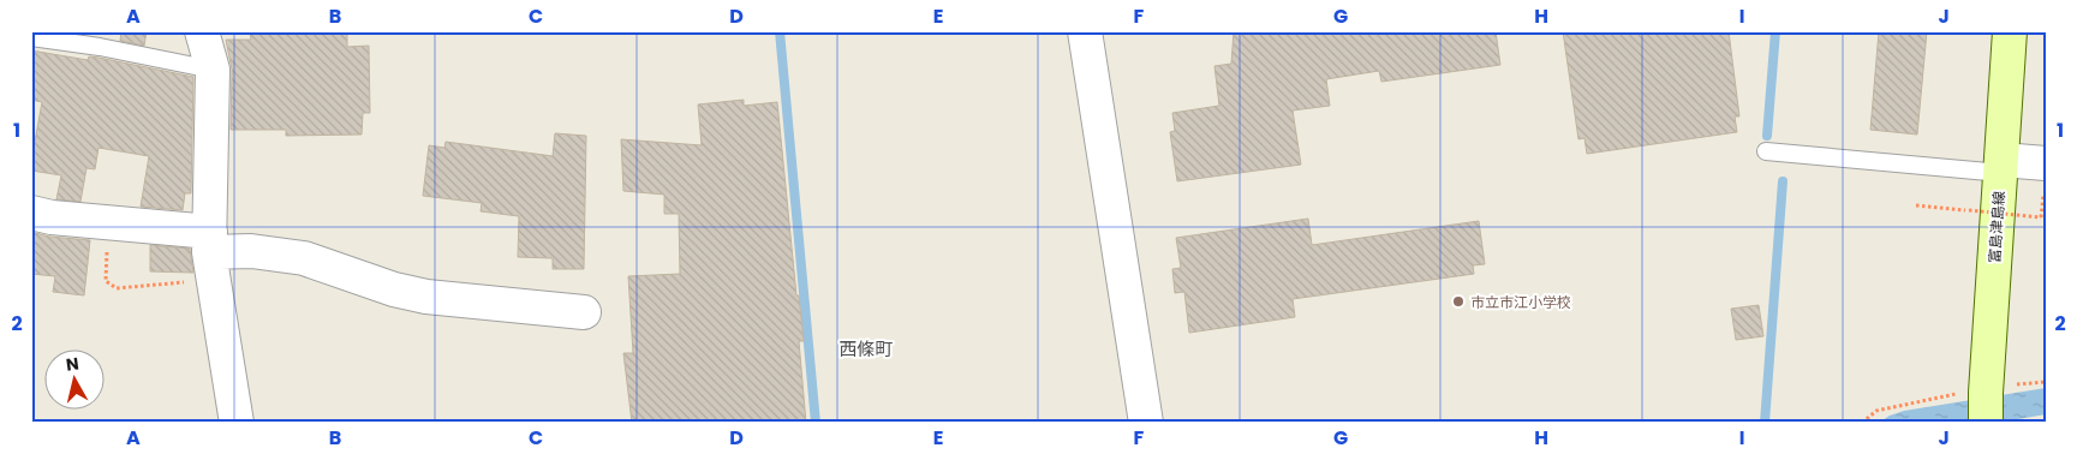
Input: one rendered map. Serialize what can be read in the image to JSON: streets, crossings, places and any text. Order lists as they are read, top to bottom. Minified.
{"streets":{"main road":["富島津島線"]},"districts":["西條町"],"places":["市立市江小学校"],"north":"top","grid":{"columns":["A","B","C","D","E","F","G","H","I","J"],"rows":["1","2"]}}
